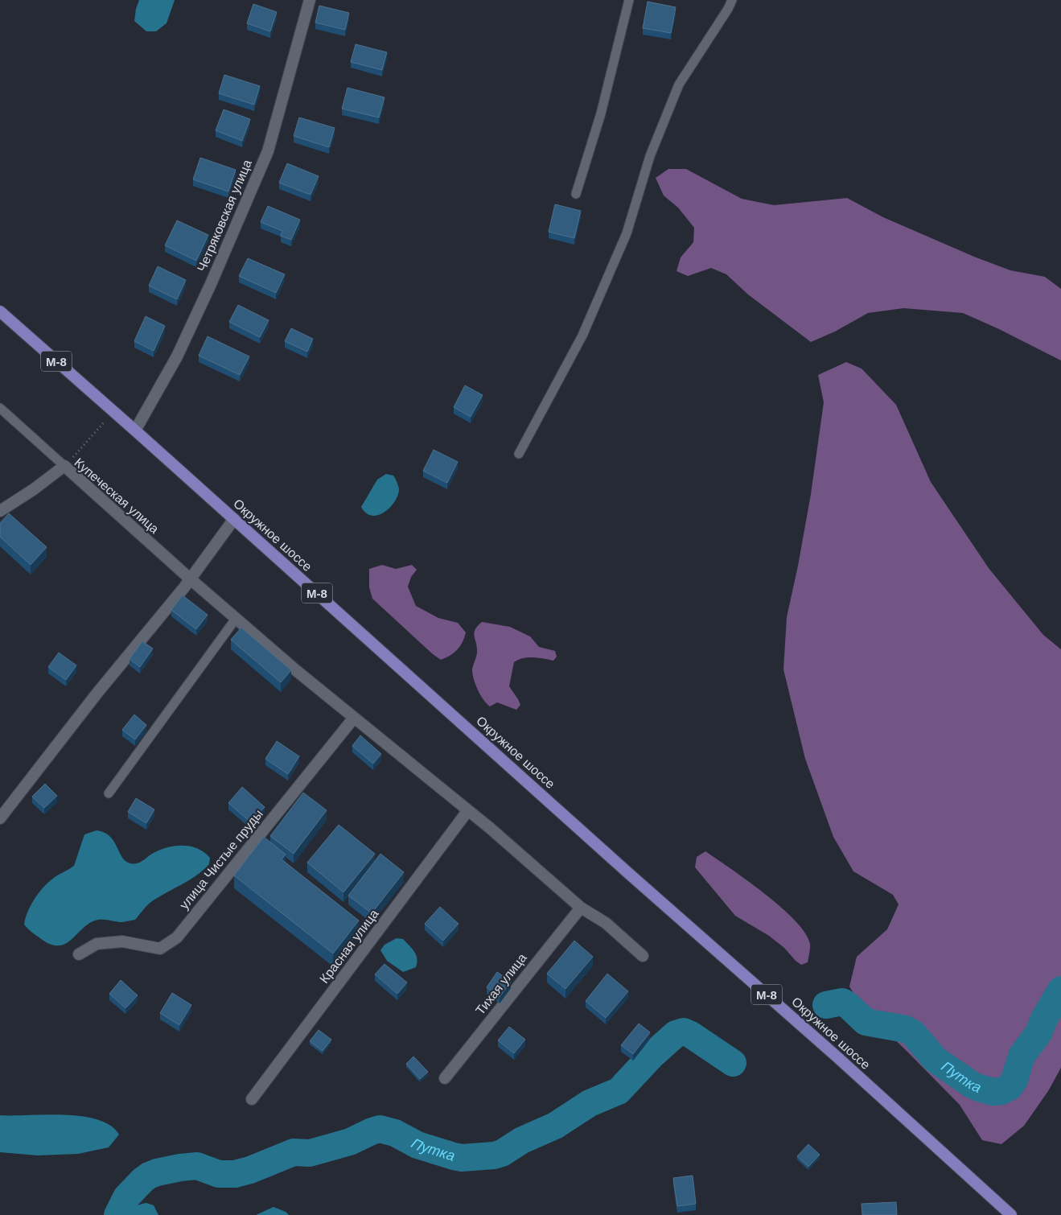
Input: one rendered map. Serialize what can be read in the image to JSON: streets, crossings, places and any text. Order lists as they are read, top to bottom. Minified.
{"streets":{"main road":["М-8","Окружное шоссе"],"street":["Четряковская улица","Купеческая улица","улица Чистые пруды","Красная улица","Тихая улица"]},"crossings":[["Четряковская улица","Окружное шоссе"],["Купеческая улица","улица Чистые пруды"],["Купеческая улица","Красная улица"],["Купеческая улица","Тихая улица"]],"water":["Путка"]}
